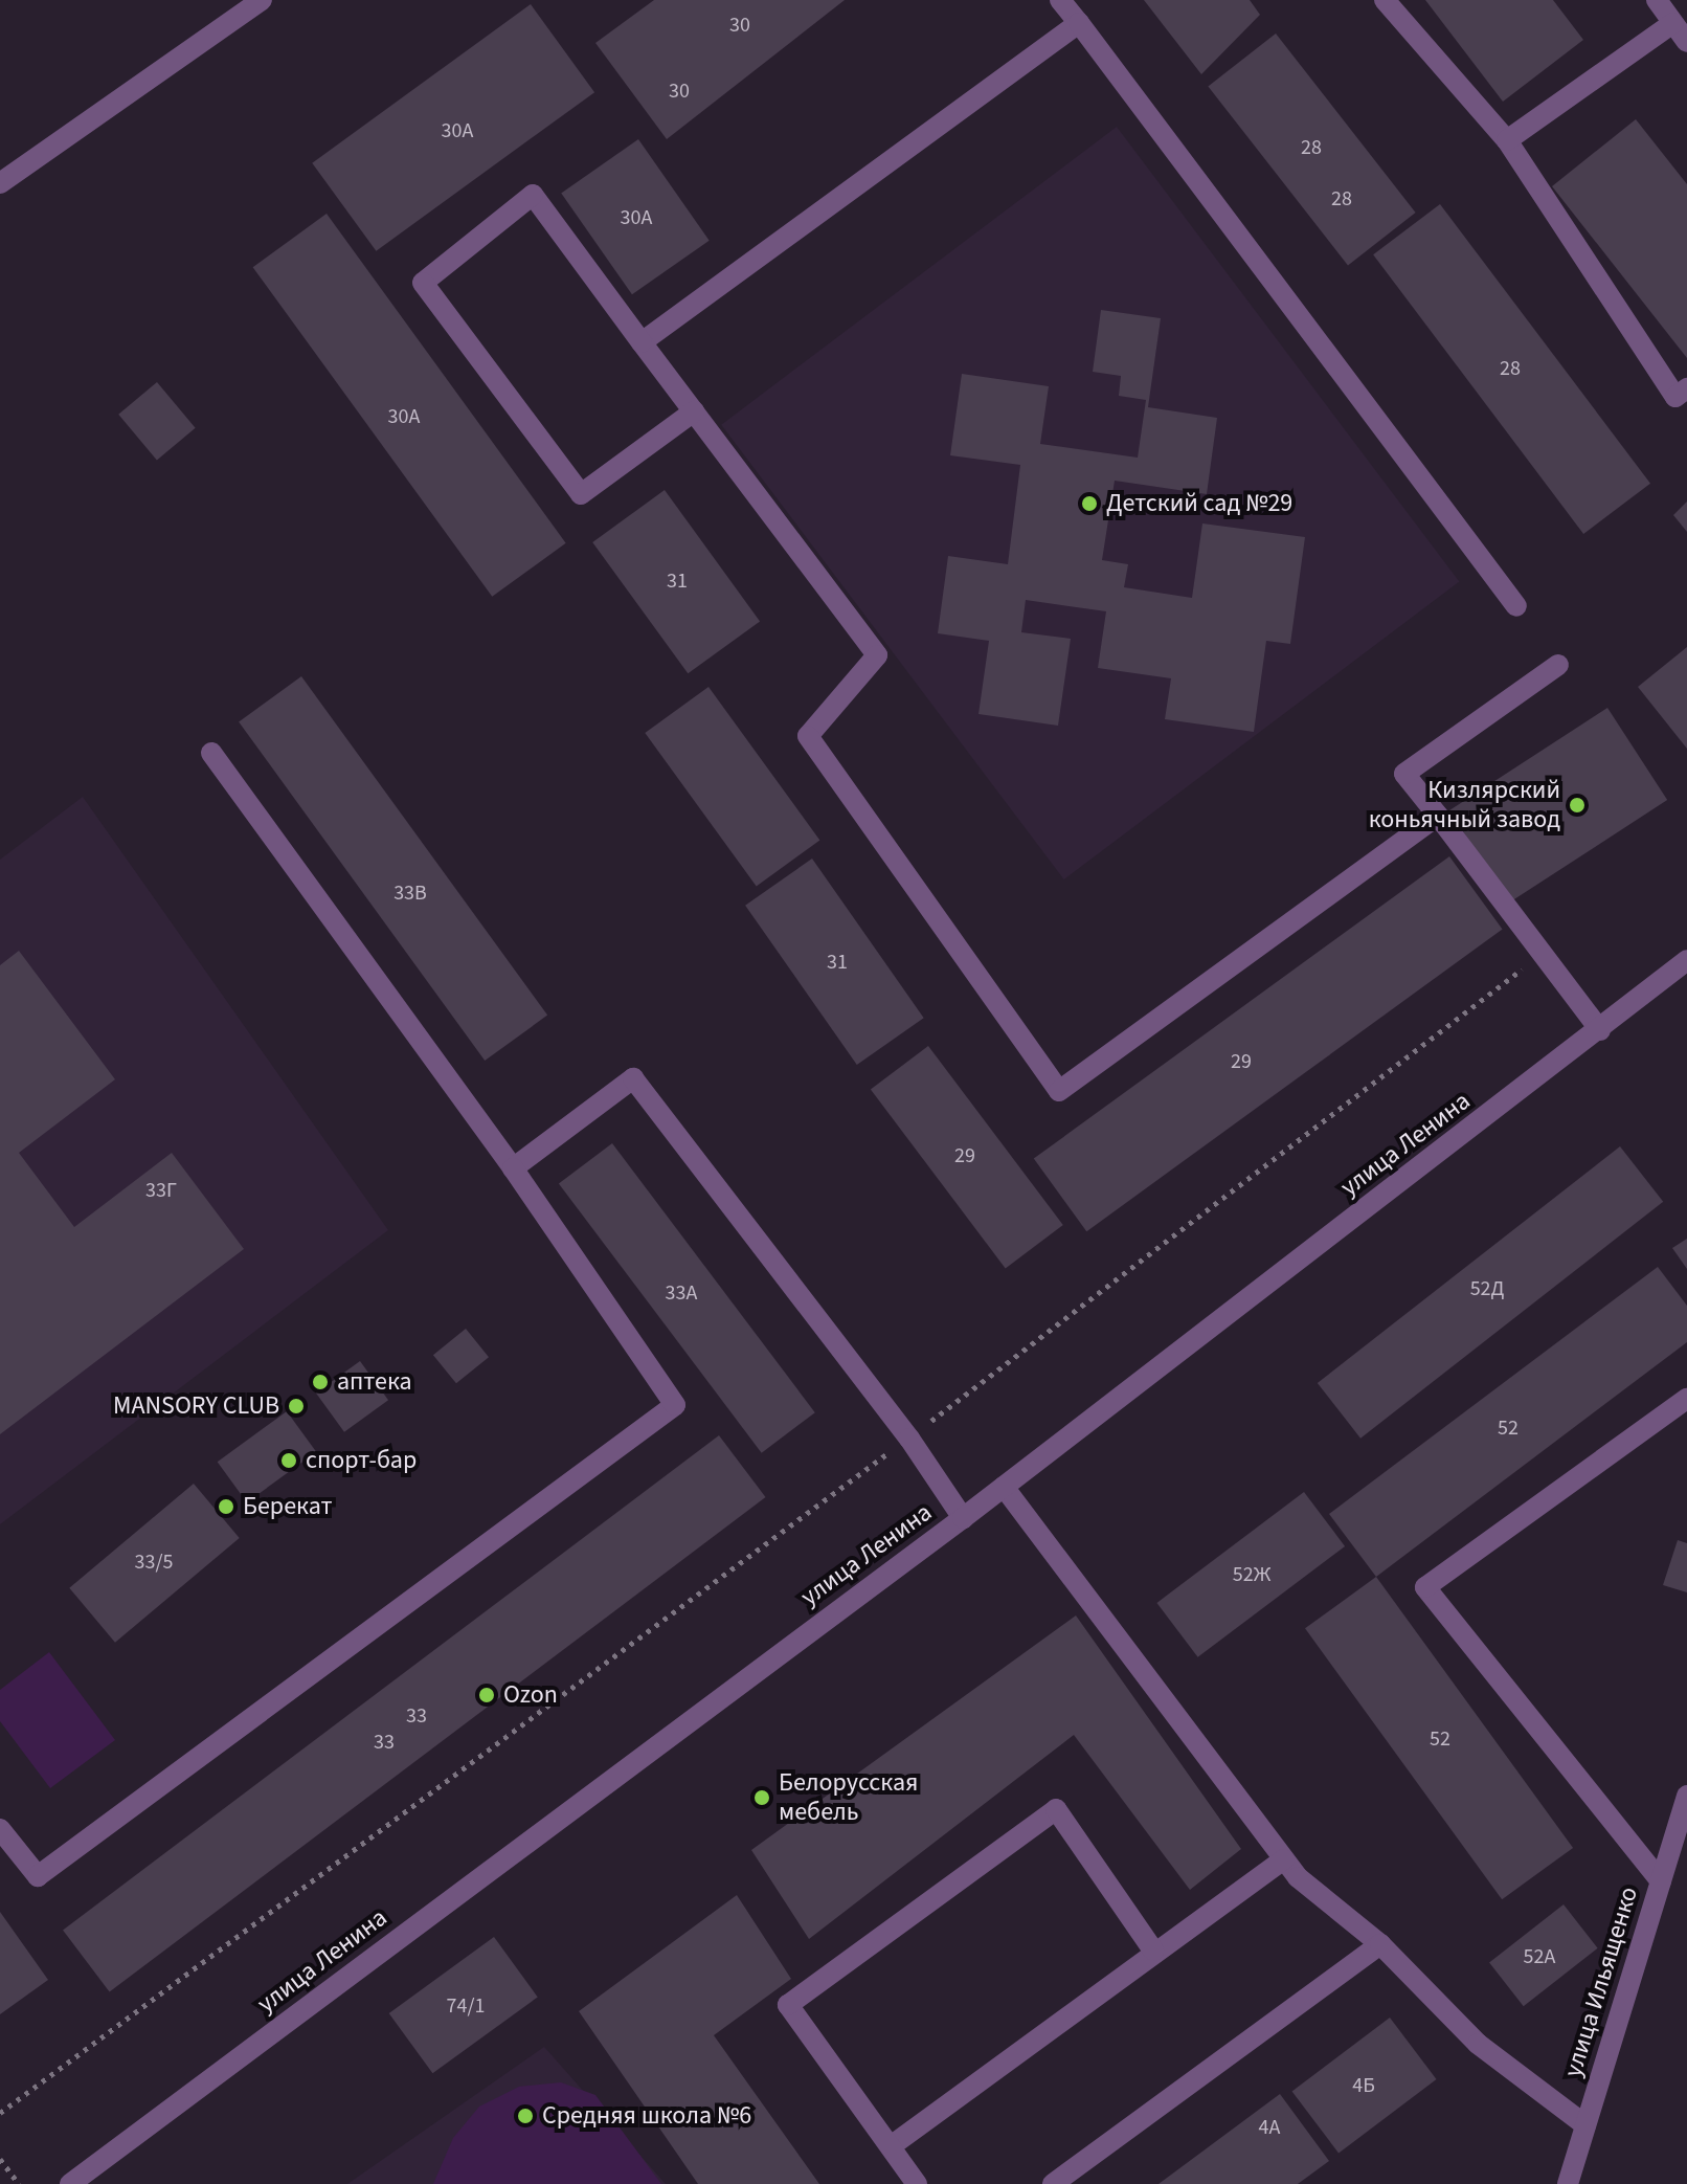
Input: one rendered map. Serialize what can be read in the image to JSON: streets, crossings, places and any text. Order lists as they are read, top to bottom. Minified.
{"streets":{"street":["улица Ленина","улица Ильященко"]},"places":["Детский сад №29","Кизлярский коньячный завод","аптека","MANSORY CLUB","спорт-бар","Берекат","Ozon","Белорусская мебель","Средняя школа №6"],"house_numbers":["30","30","30А","28","28","30А","28","30А","31","33В","31","29","29","33Г","52Д","33А","52","33/5","52Ж","33","52","33","52А","74/1","4Б","4А"]}
